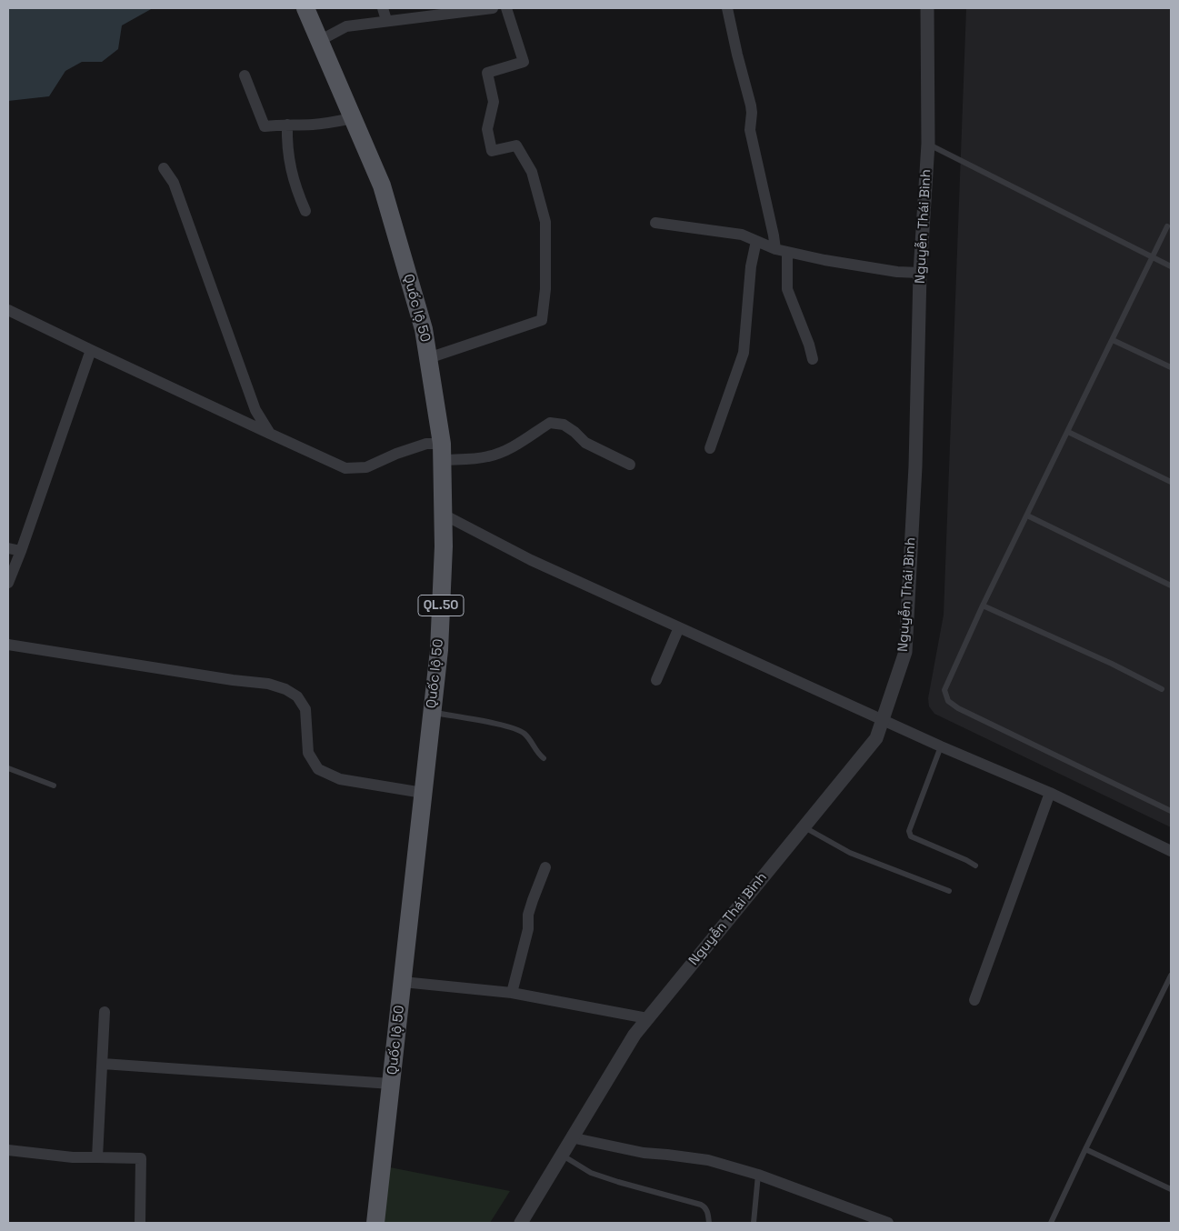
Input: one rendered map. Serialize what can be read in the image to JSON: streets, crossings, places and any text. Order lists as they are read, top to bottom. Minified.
{"streets":{"main road":["Quốc lộ 50","QL.50"],"street":["Nguyễn Thái Bình"]}}
